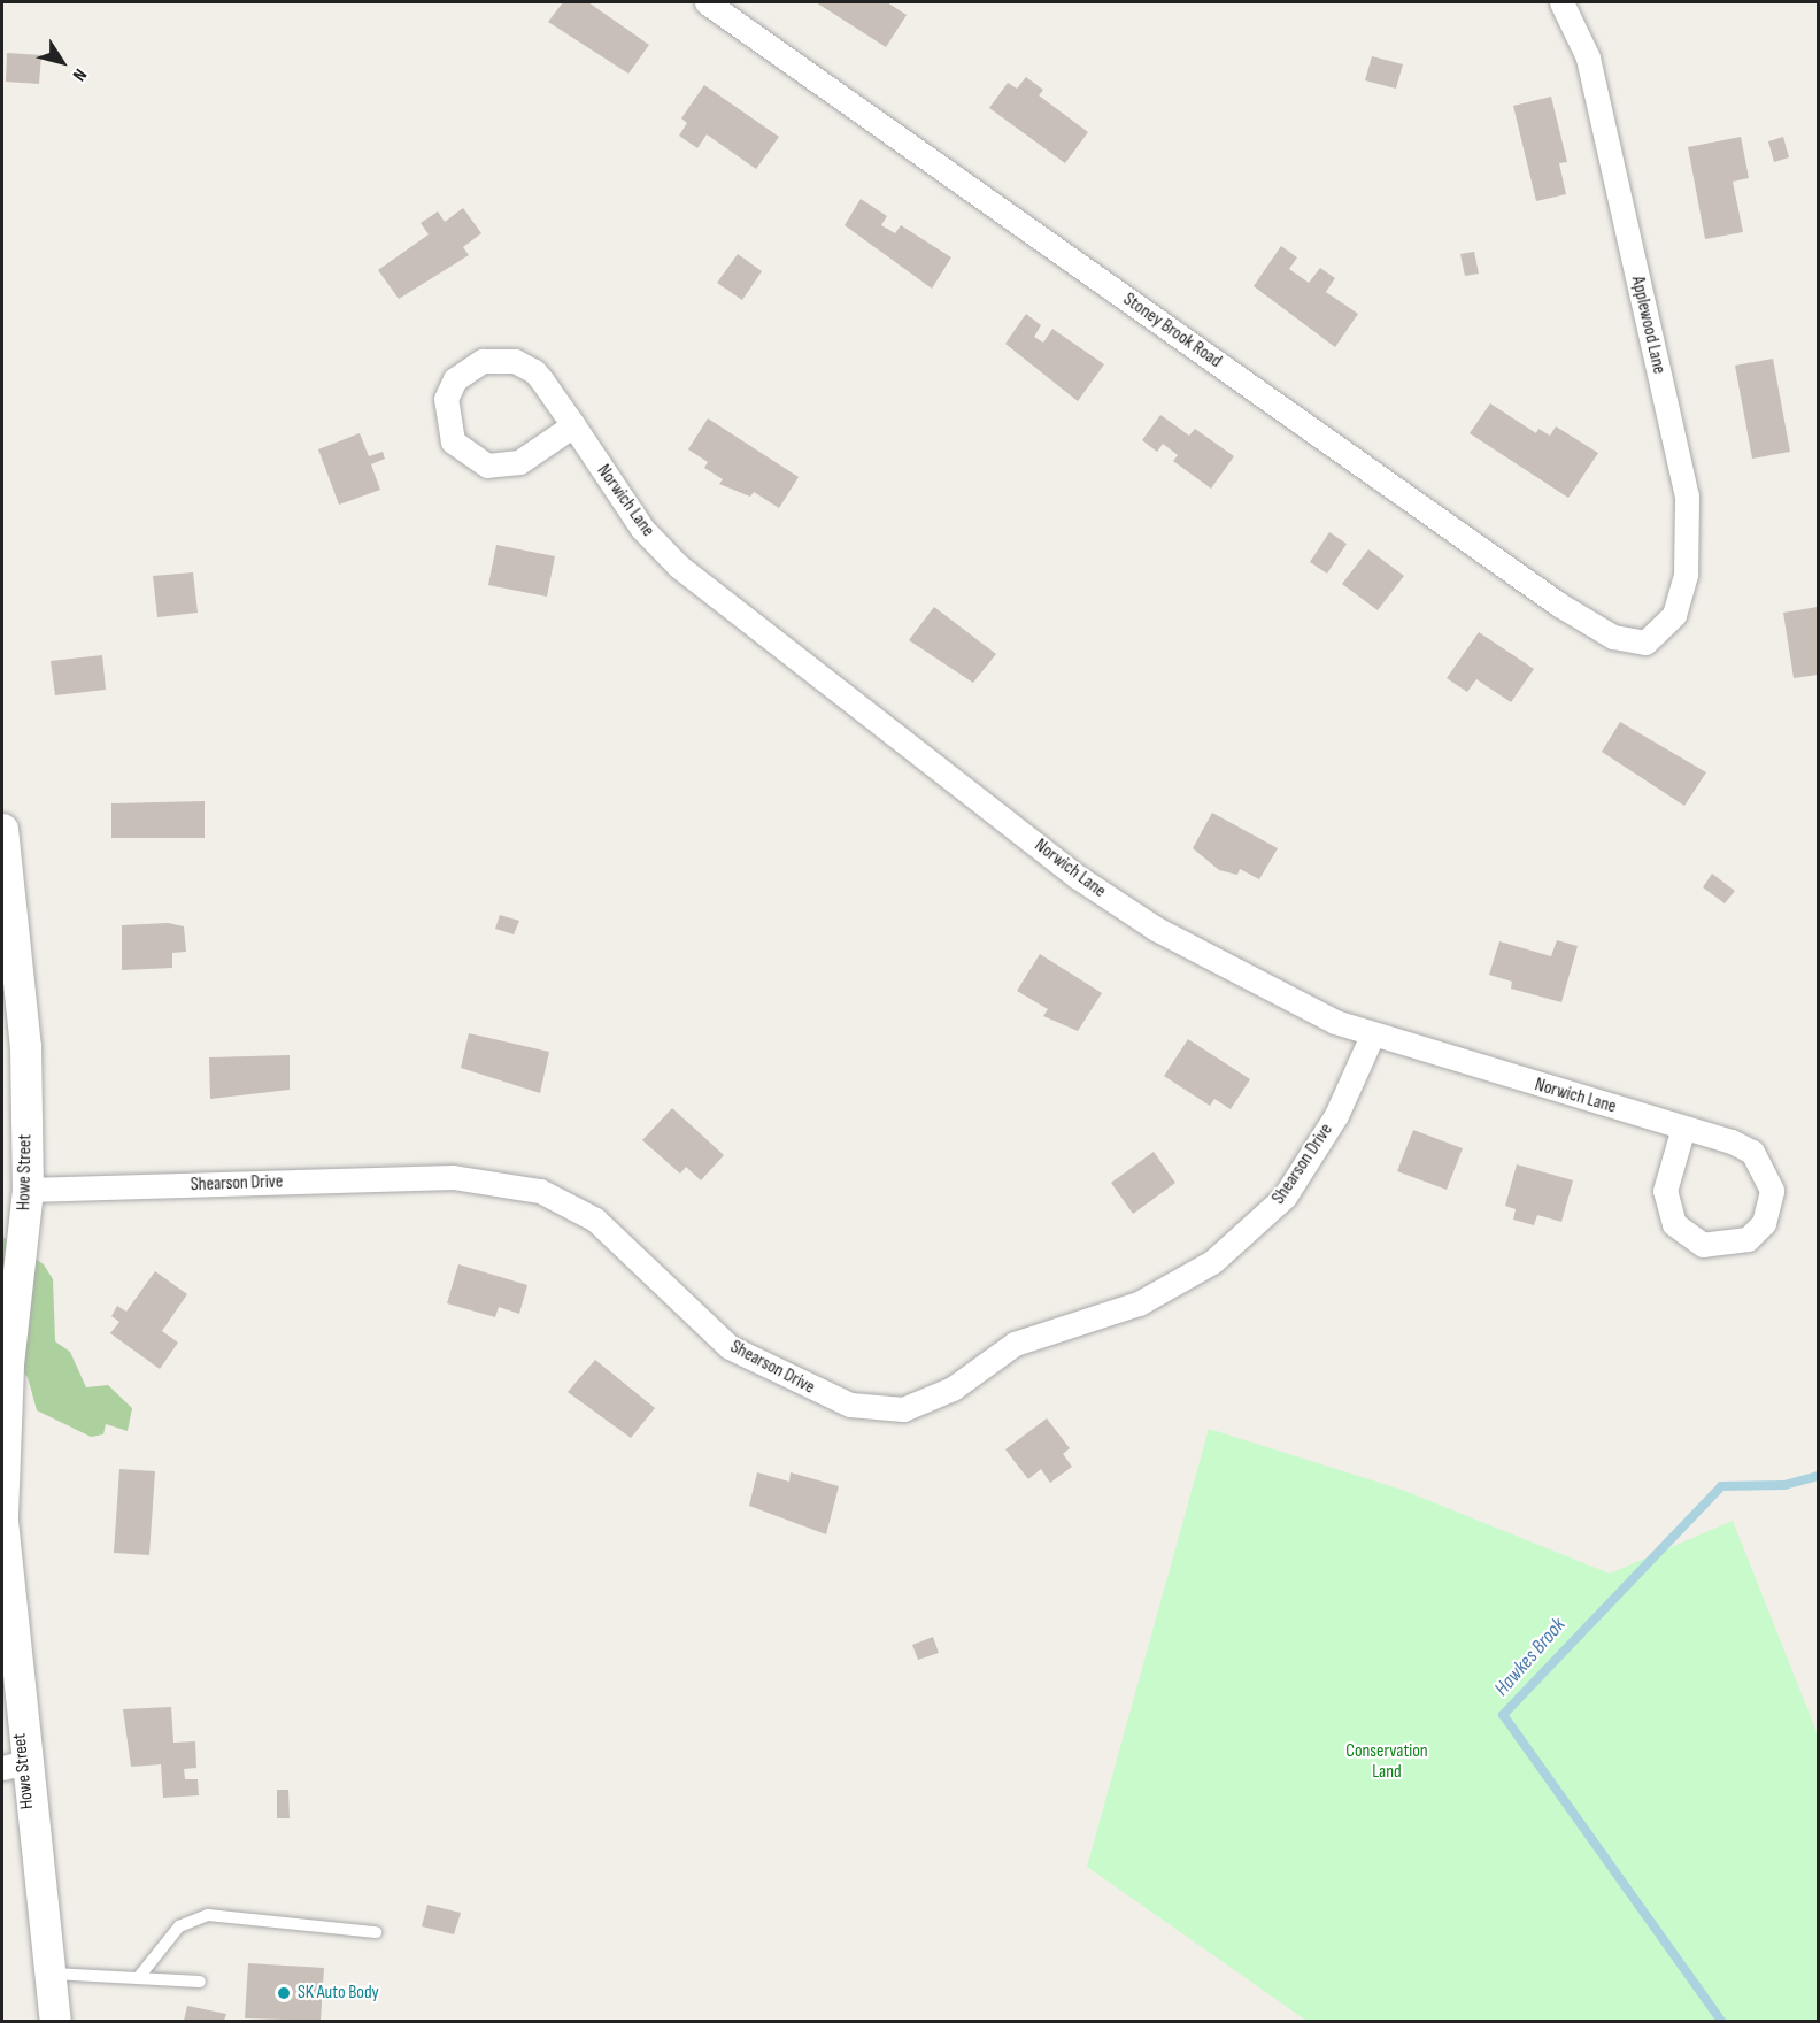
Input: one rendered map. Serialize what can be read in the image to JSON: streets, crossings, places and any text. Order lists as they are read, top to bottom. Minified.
{"streets":{"street":["Applewood Lane","Stoney Brook Road","Norwich Lane","Shearson Drive","Howe Street"]},"crossings":[["Applewood Lane","Stoney Brook Road"],["Norwich Lane","Shearson Drive"],["Shearson Drive","Howe Street"]],"water":["Hawkes Brook"],"parks":["Conservation Land"],"places":["SK Auto Body"],"north":"bottom right"}
